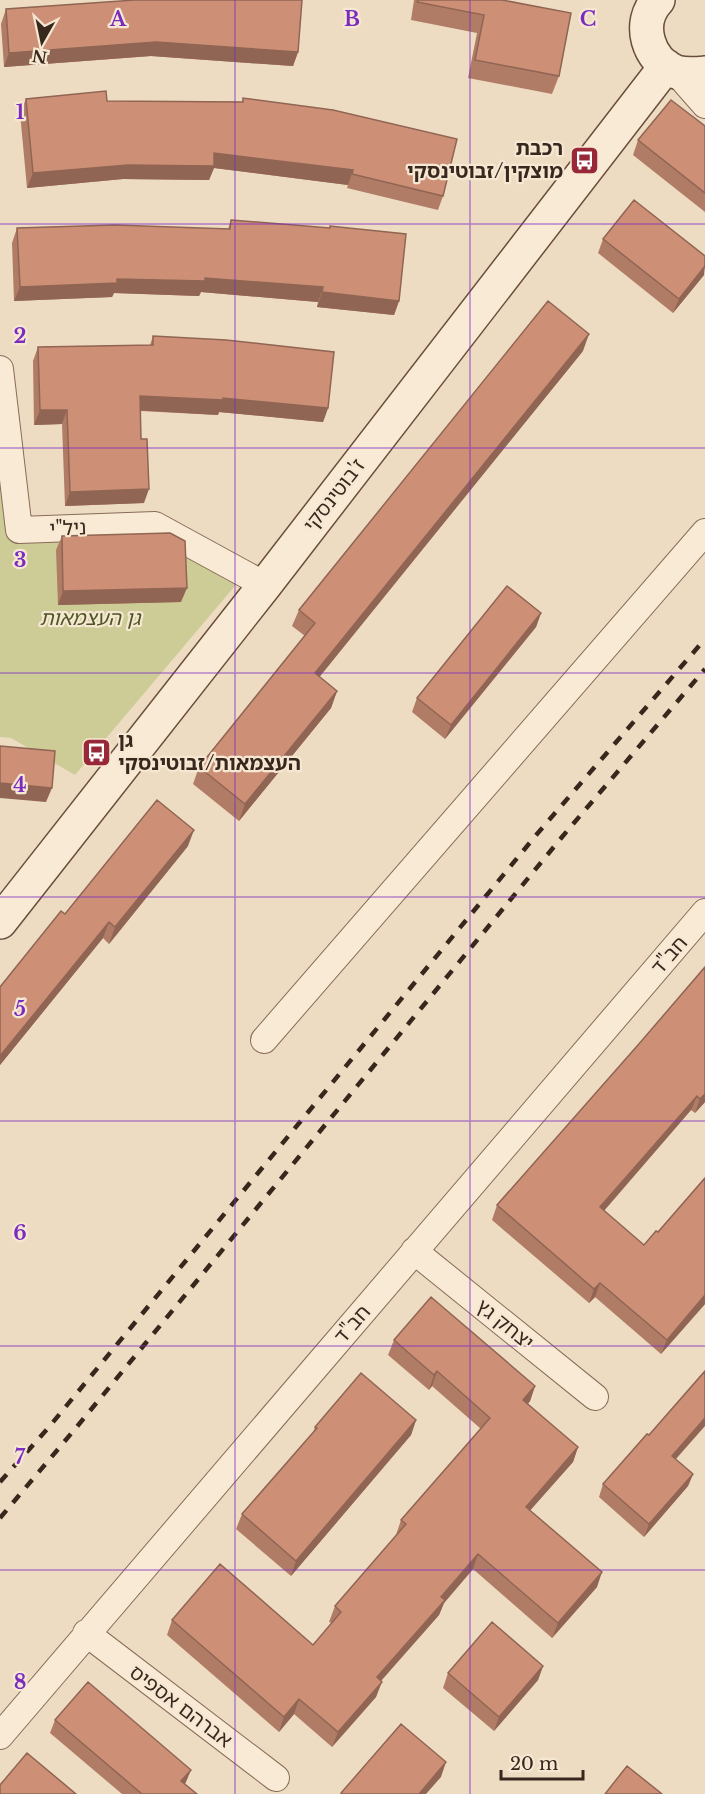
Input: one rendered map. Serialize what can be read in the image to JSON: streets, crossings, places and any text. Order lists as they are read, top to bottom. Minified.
{"streets":{"street":["ז'בוטינסקי","ניל\"י","חב\"ד","יצחק גץ","אברהם אספיס"]},"crossings":[["ז'בוטינסקי","ניל\"י"],["חב\"ד","יצחק גץ"],["חב\"ד","אברהם אספיס"]],"parks":["גן העצמאות"],"places":{"bus stop":["רכבת מוצקין/זבוטינסקי","גן העצמאות/זבוטינסקי"]},"scale_bar":"20 m","north":"bottom","grid":{"columns":["A","B","C"],"rows":["1","2","3","4","5","6","7","8"]}}
